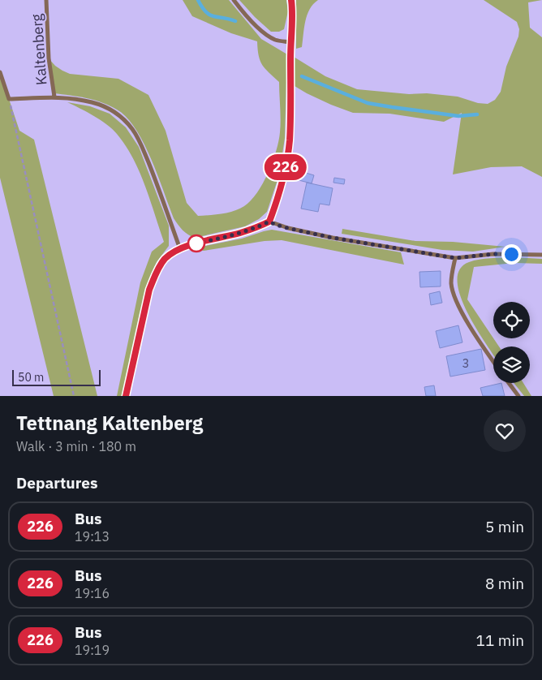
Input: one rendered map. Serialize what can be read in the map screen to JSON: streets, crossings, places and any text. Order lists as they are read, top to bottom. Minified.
{"streets":{"street":["Kaltenberg"]},"lines":["bus line 226"],"house_numbers":["3"],"scale_bar":"50 m","page":{"on_map":"226","scale":"50 m","heading":[["Tettnang Kaltenberg","Walk · 3 min · 180 m"],"Departures"],"list":[{"mark":"226","name":"Bus","note":"19:13","value":"5 min"},{"mark":"226","name":"Bus","note":"19:16","value":"8 min"},{"mark":"226","name":"Bus","note":"19:19","value":"11 min"}]}}
